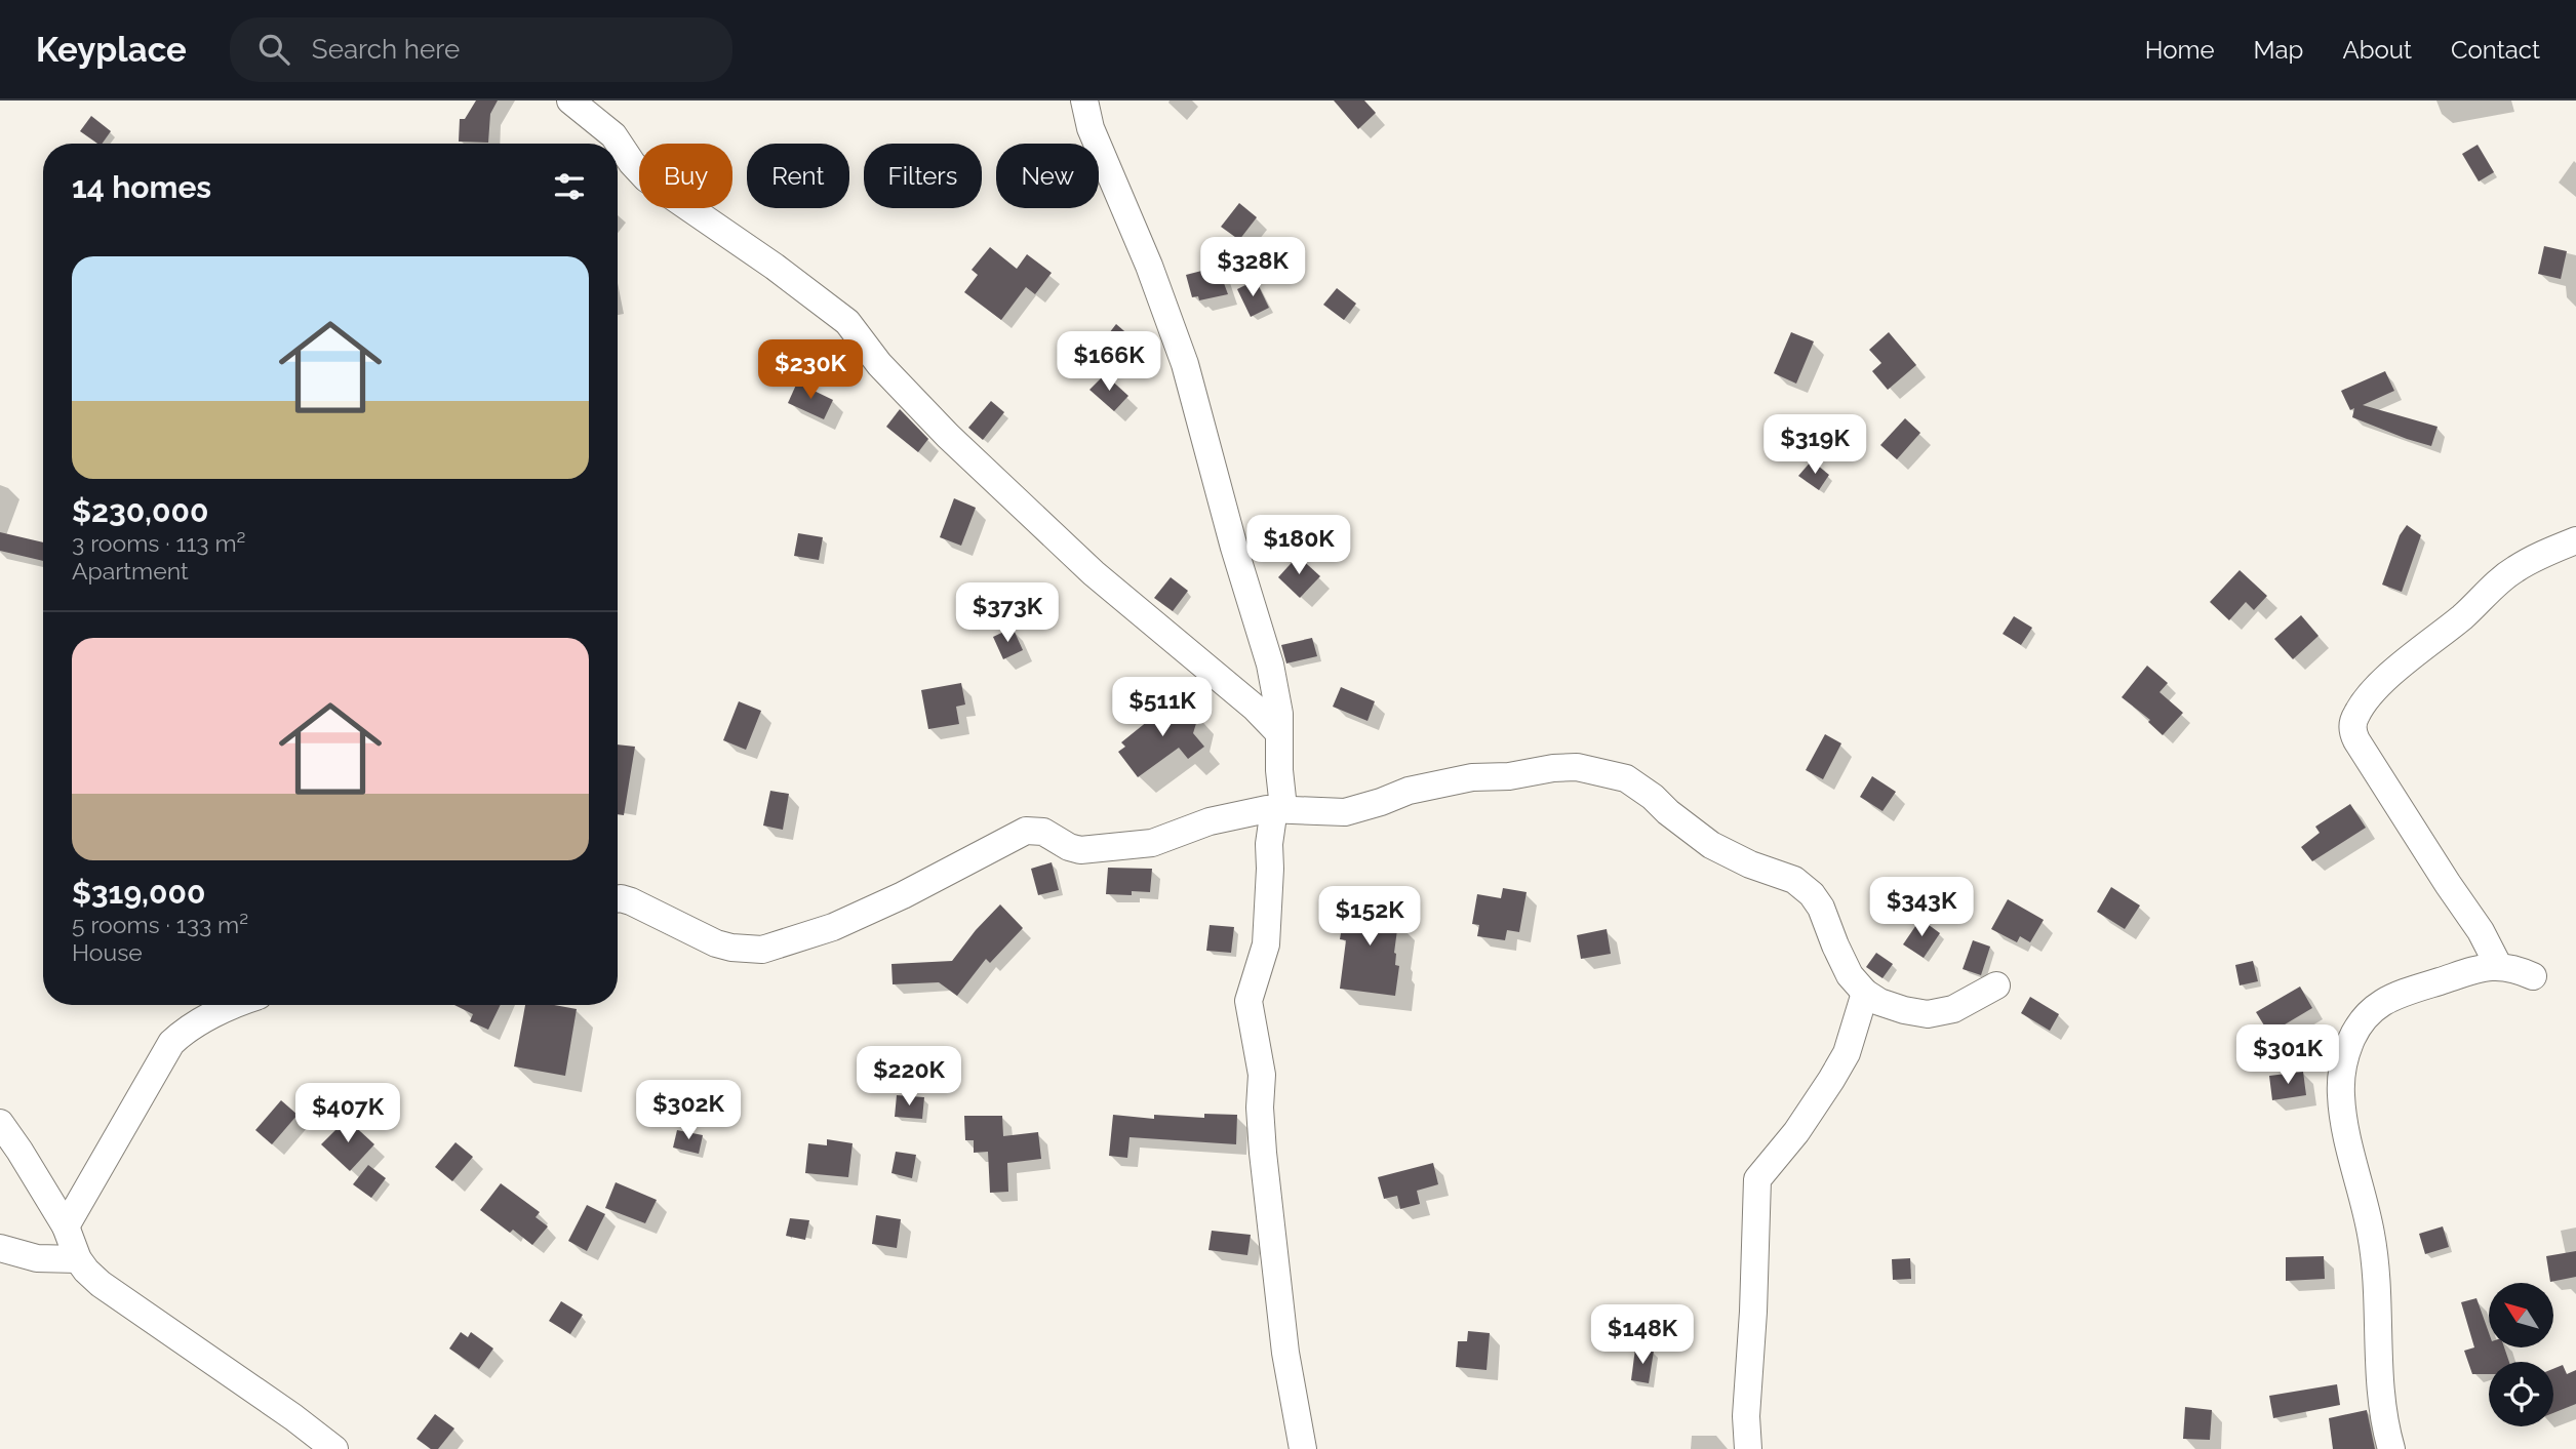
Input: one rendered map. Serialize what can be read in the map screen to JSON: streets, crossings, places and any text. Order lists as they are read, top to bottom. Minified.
{"north":"top left","page":{"header":"Keyplace","search":"Search here","nav":["Home","Map","About","Contact"],"chip":["Buy","Rent","Filters","New"],"heading":"14 homes","list":[{"name":"$230,000","note":"3 rooms · 113 m² · Apartment"},{"name":"$319,000","note":"5 rooms · 133 m² · House"}],"price":["$328K","$166K","$230K","$319K","$180K","$373K","$511K","$343K","$152K","$301K","$220K","$302K","$407K","$148K"]}}
